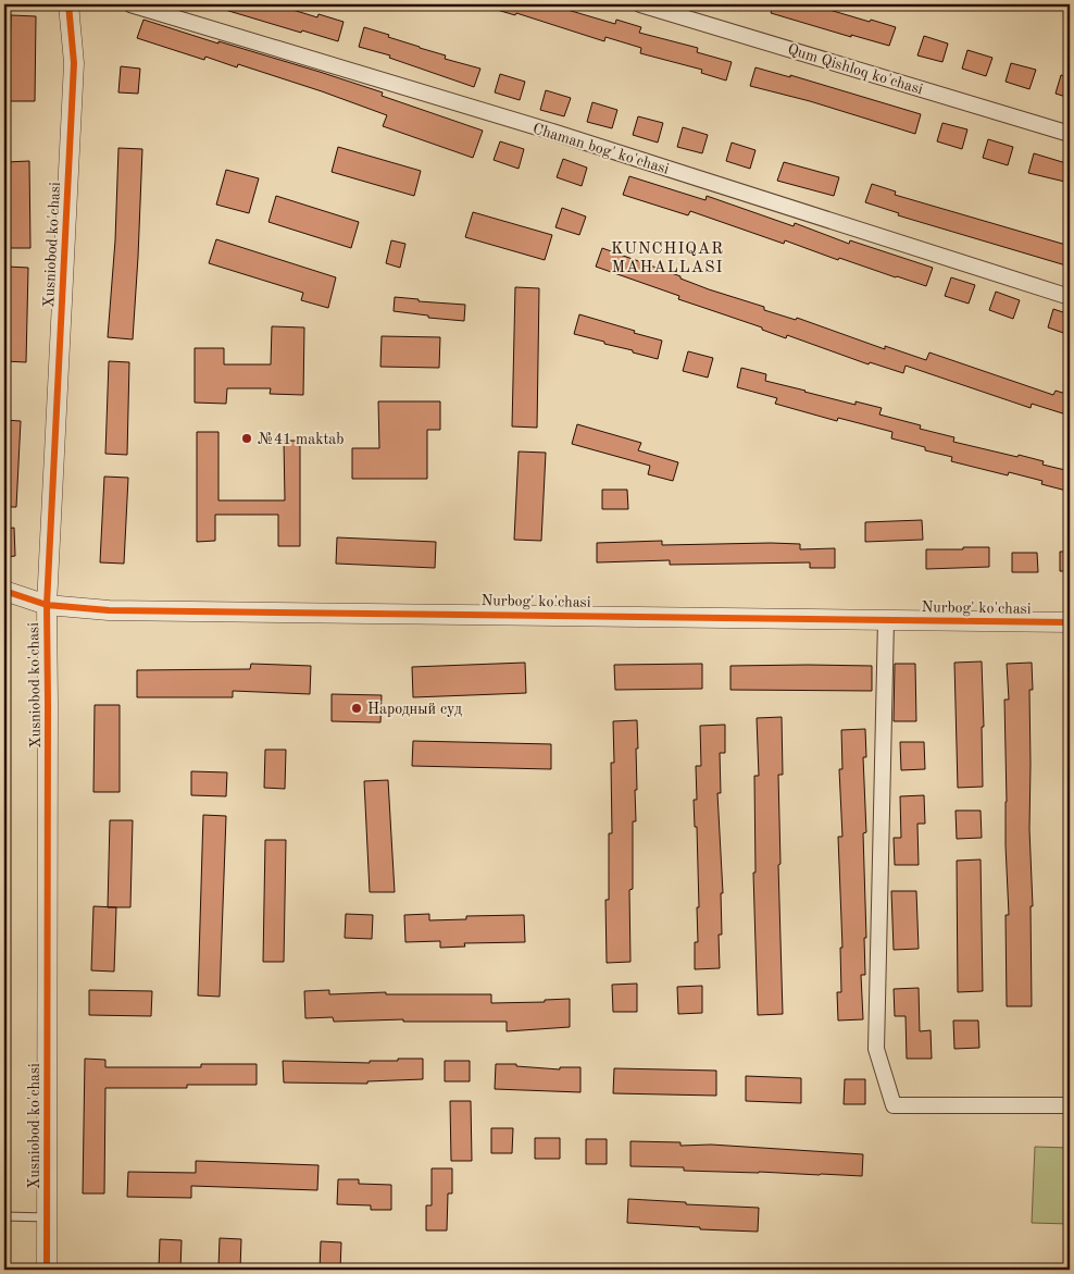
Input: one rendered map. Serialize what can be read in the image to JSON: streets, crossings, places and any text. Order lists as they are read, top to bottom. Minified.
{"streets":{"street":["Qum Qishloq ko'chasi","Chaman bog' ko'chasi","Xusniobod ko'chasi","Nurbog' ko'chasi"]},"crossings":[["Xusniobod ko'chasi","Nurbog' ko'chasi"]],"districts":["KUNCHIQAR MAHALLASI"],"places":["№41 maktab","Народный суд"]}
